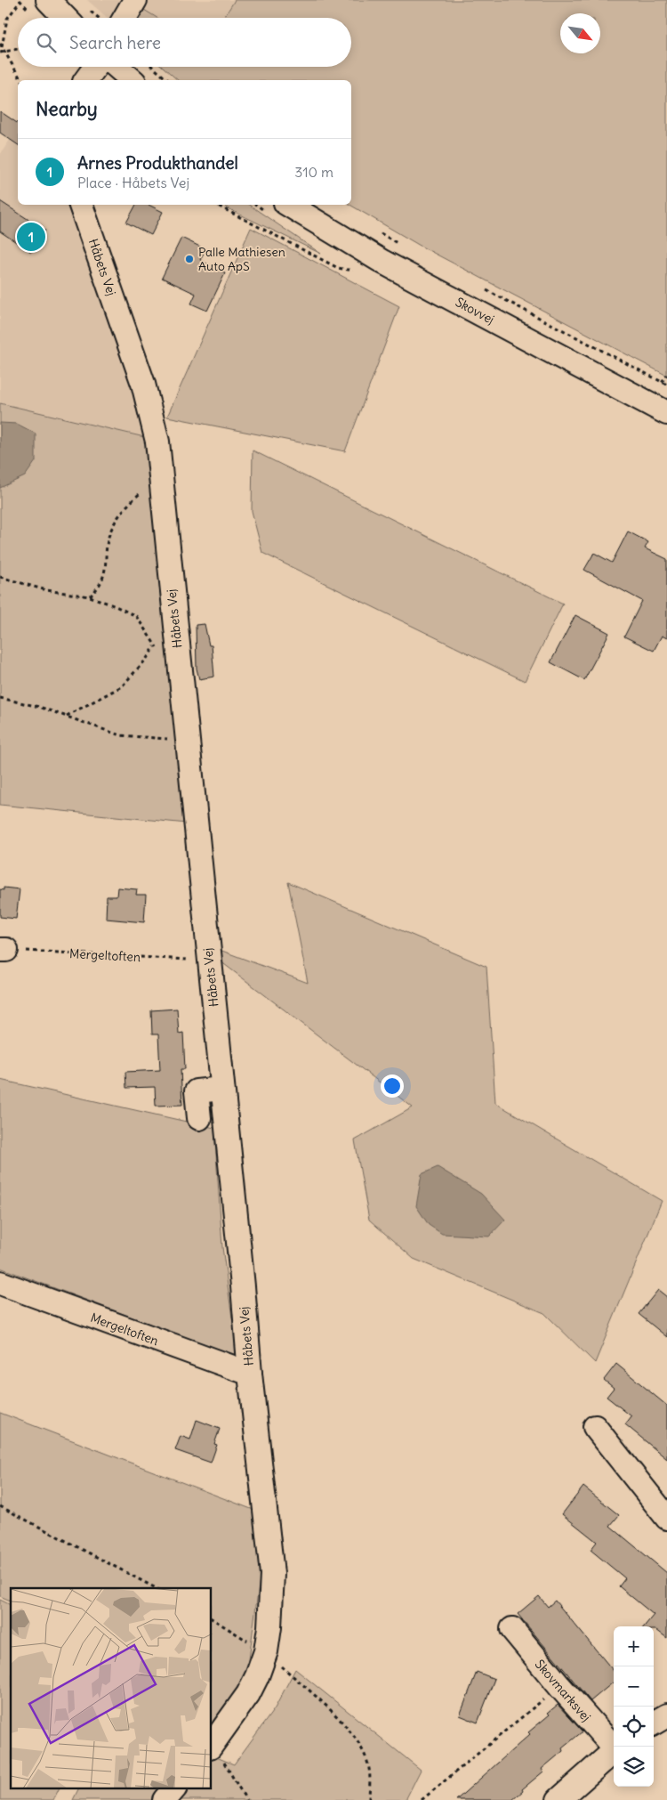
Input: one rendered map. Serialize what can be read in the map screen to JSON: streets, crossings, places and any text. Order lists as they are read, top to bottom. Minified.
{"streets":{"street":["Håbets Vej","Skovvej","Mergeltoften","Skovmarksvej"]},"crossings":[["Håbets Vej","Mergeltoften"]],"places":["Palle Mathiesen Auto ApS"],"north":"bottom right","page":{"search":"Search here","heading":"Nearby","list":[{"mark":"1","name":"Arnes Produkthandel","note":"Place · Håbets Vej","value":"310 m"}],"pins":"1","map_buttons":["+","−"]}}
